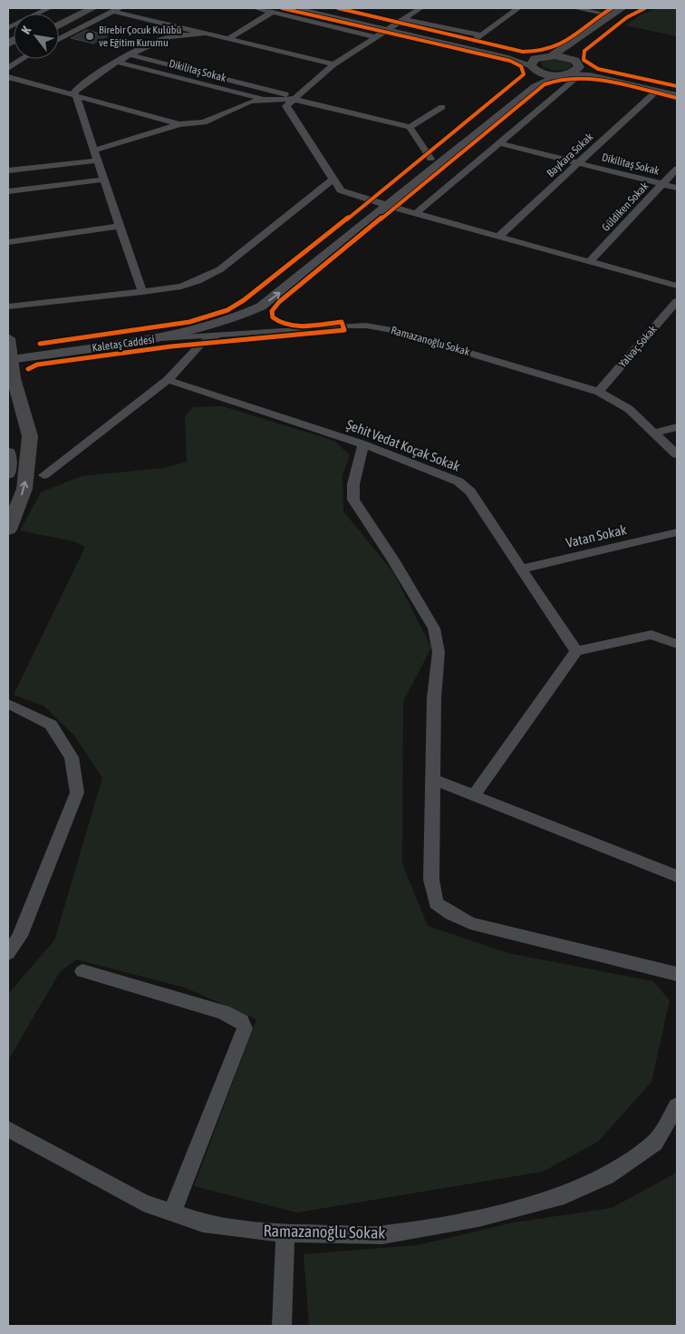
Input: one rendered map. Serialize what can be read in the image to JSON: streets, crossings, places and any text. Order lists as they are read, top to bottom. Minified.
{"streets":{"street":["Dikilitaş Sokak","Baykara Sokak","Güldiken Sokak","Ramazanoğlu Sokak","Kaletaş Caddesi","Yalvaç Sokak","Şehit Vedat Koçak Sokak","Vatan Sokak"]},"crossings":[["Dikilitaş Sokak","Baykara Sokak"],["Dikilitaş Sokak","Güldiken Sokak"],["Ramazanoğlu Sokak","Kaletaş Caddesi"],["Ramazanoğlu Sokak","Yalvaç Sokak"],["Şehit Vedat Koçak Sokak","Vatan Sokak"]],"places":["Birebir Çocuk Kulübü ve Eğitim Kurumu"],"north":"top left"}
